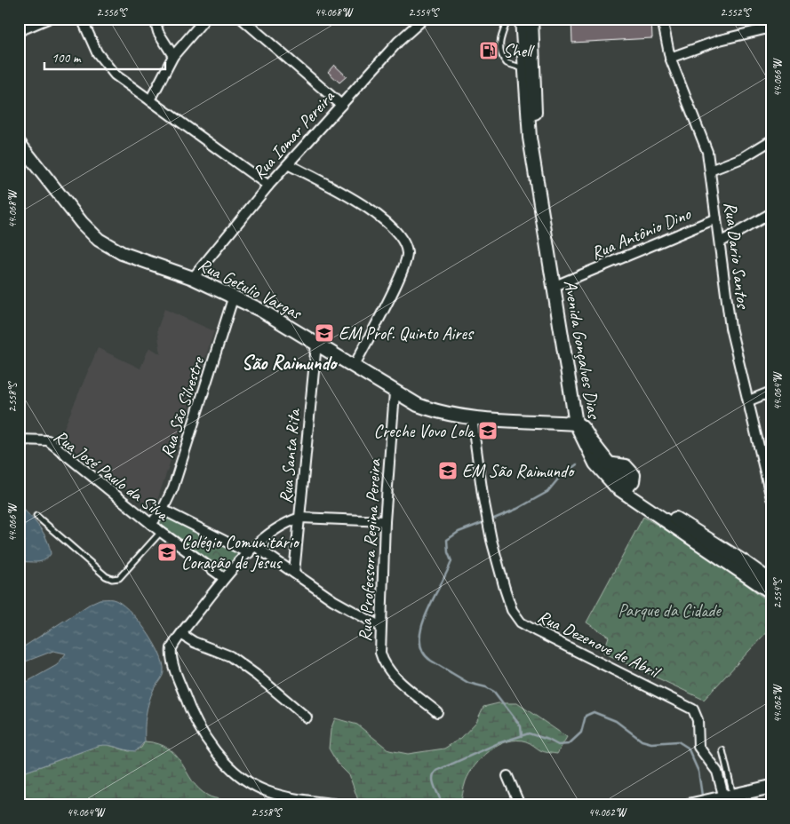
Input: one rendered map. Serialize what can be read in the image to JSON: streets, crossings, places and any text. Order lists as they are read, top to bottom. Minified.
{"streets":{"main road":["Rua Getulio Vargas","Avenida Gonçalves Dias"],"street":["Rua Iomar Pereira","Rua Antônio Dino","Rua Dario Santos","Rua São Silvestre","Rua Santa Rita","Rua José Paulo da Silva","Rua Professora Regina Pereira","Rua Dezenove de Abril"]},"crossings":[["Rua Iomar Pereira","Rua Getulio Vargas"],["Rua Antônio Dino","Rua Dario Santos"],["Rua Antônio Dino","Avenida Gonçalves Dias"],["Rua Getulio Vargas","Avenida Gonçalves Dias"],["Rua Getulio Vargas","Rua São Silvestre"],["Rua Getulio Vargas","Rua Santa Rita"],["Rua Getulio Vargas","Rua Professora Regina Pereira"],["Rua Getulio Vargas","Rua Dezenove de Abril"],["Rua São Silvestre","Rua José Paulo da Silva"],["Rua Santa Rita","Rua José Paulo da Silva"],["Rua José Paulo da Silva","Rua Professora Regina Pereira"]],"districts":["São Raimundo"],"parks":["Parque da Cidade"],"places":{"fuel station":["Shell"],"school or university":["EM Prof. Quinto Aires","Creche Vovo Lola","EM São Raimundo","Colégio Comunitário Coração de Jesus"]},"scale_bar":"100 m","coordinates":["2.556°S","44.068°W","2.554°S","2.552°S","44.066°W","44.064°W","2.558°S","44.062°W"]}
